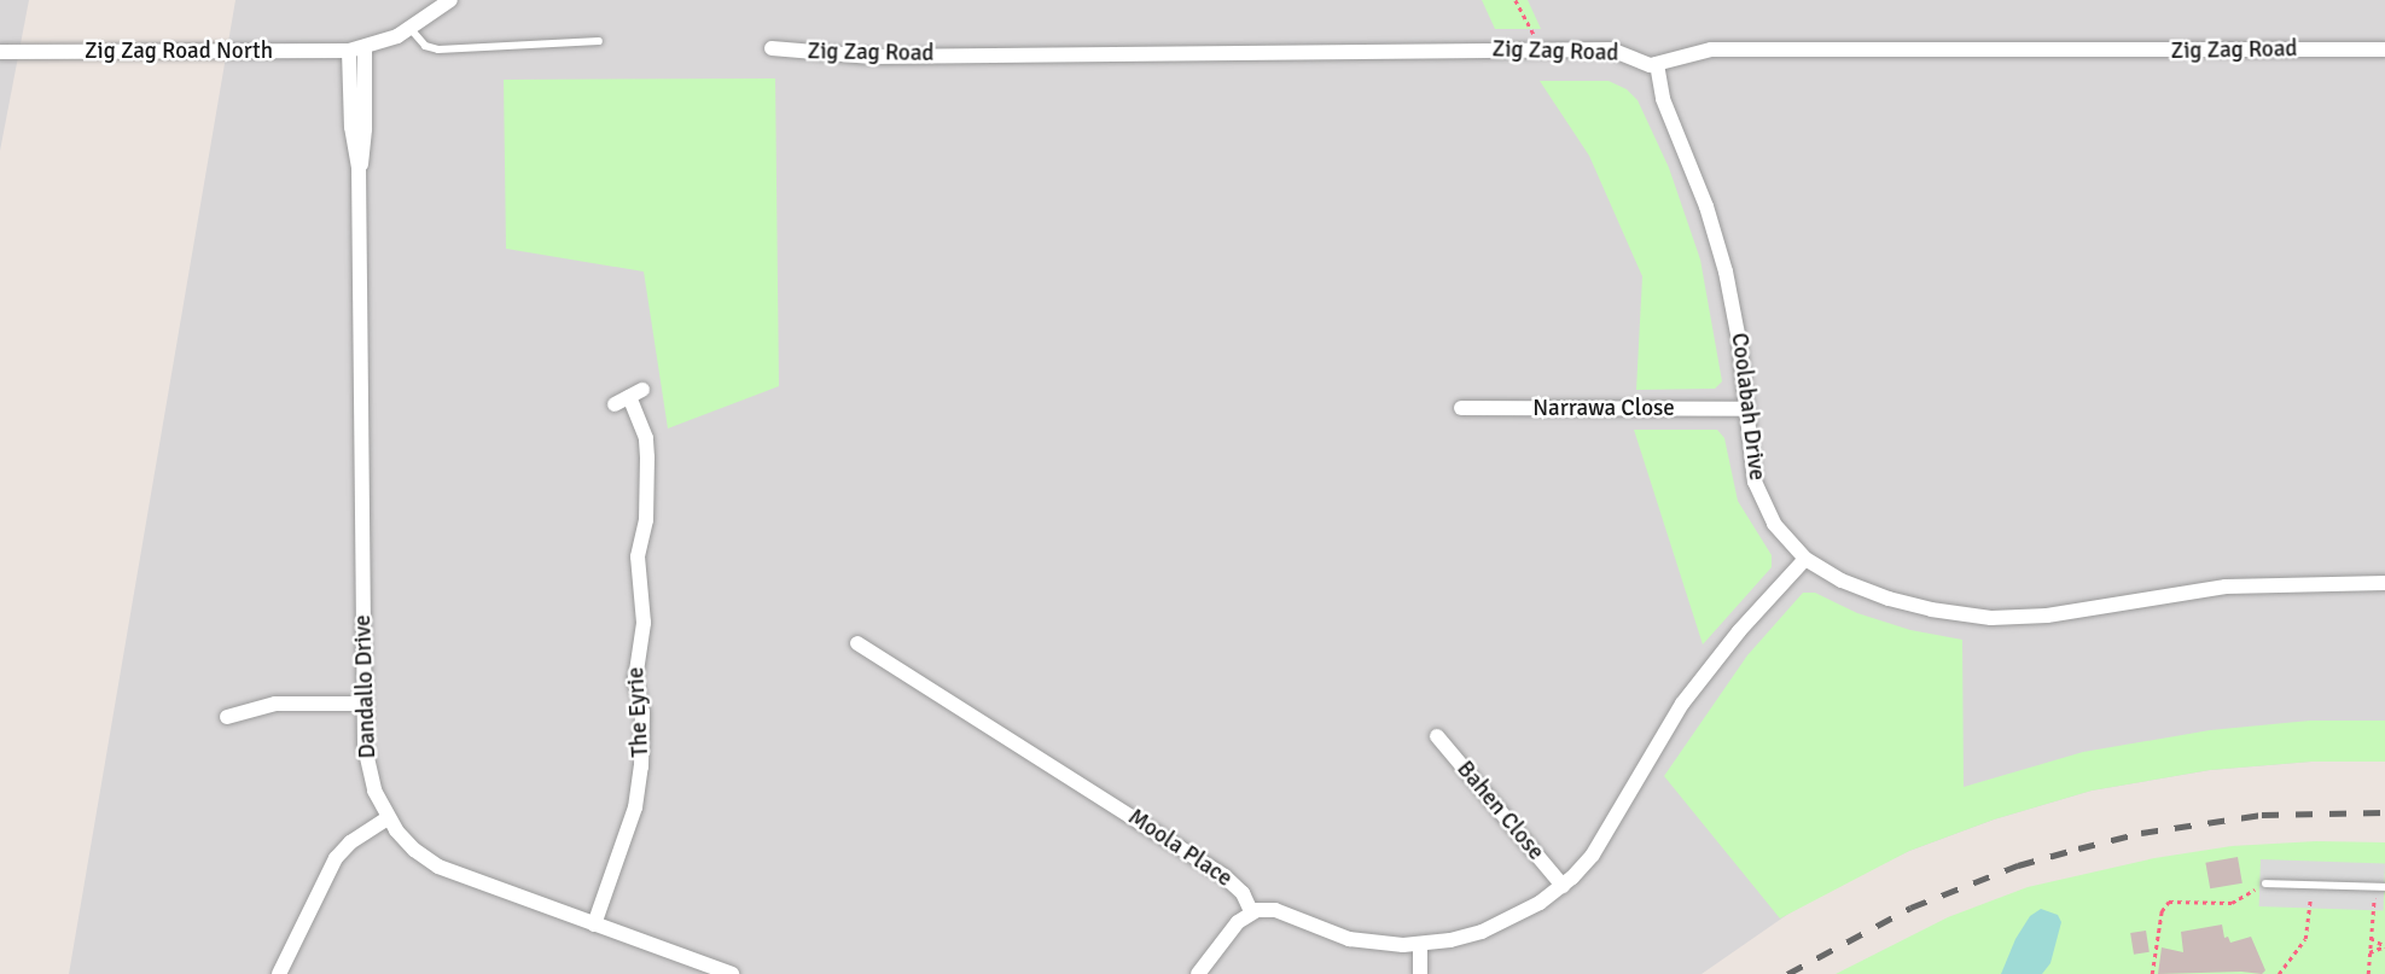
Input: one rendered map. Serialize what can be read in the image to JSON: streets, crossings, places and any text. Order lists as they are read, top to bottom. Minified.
{"streets":{"street":["Zig Zag Road","Zig Zag Road North","Coolabah Drive","Narrawa Close","Dandallo Drive","The Eyrie","Bahen Close","Moola Place"]},"crossings":[["Zig Zag Road","Coolabah Drive"],["Zig Zag Road North","Dandallo Drive"],["Coolabah Drive","Narrawa Close"],["Dandallo Drive","The Eyrie"]]}
